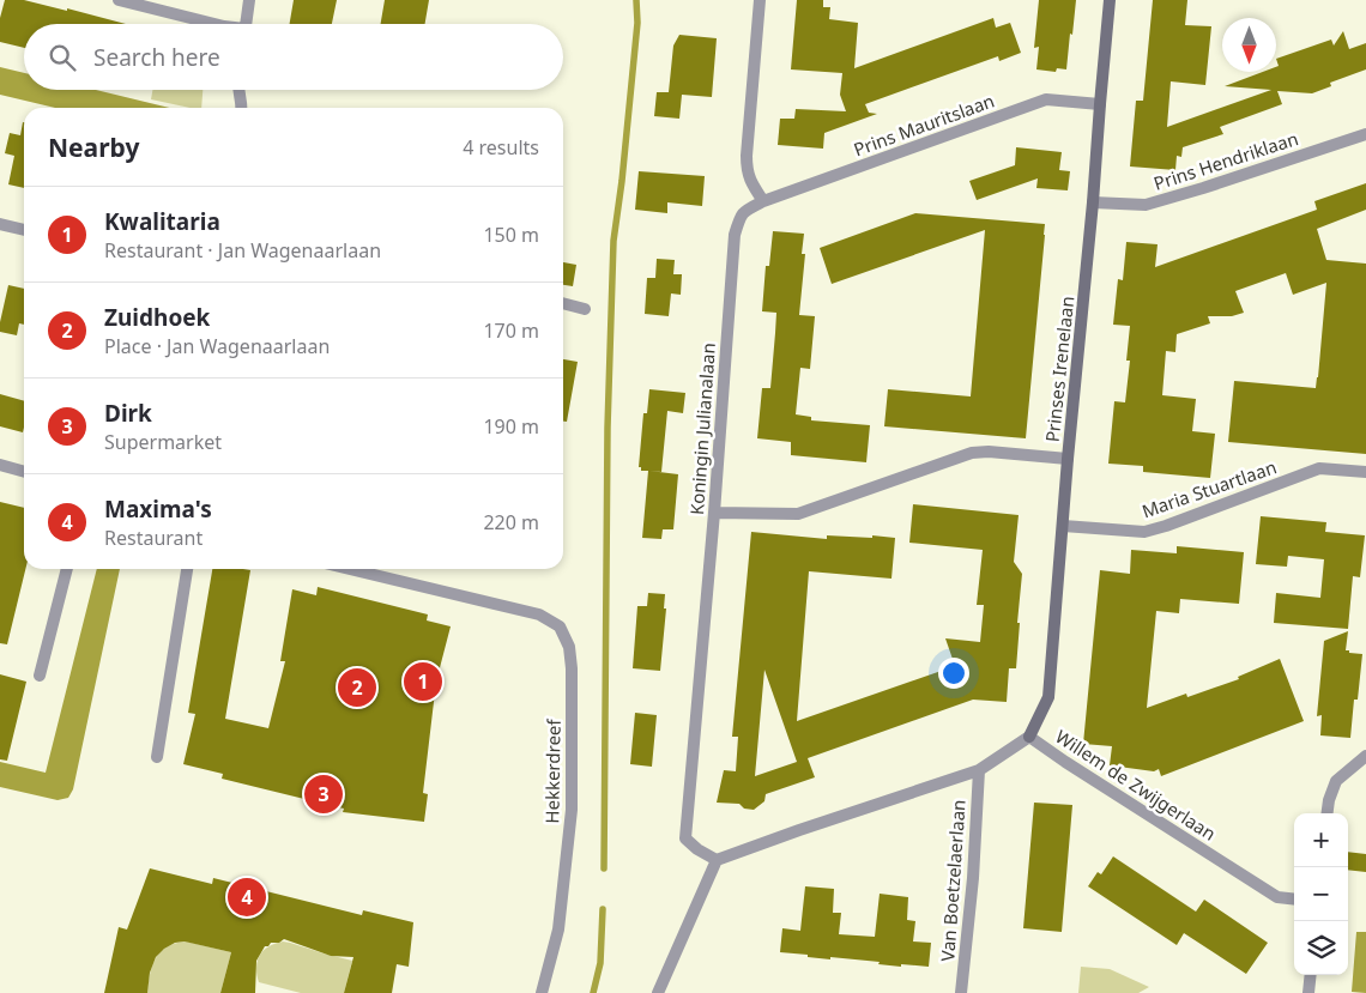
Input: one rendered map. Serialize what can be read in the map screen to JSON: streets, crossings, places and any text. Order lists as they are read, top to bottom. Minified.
{"streets":{"street":["Prins Mauritslaan","Prins Hendriklaan","Prinses Irenelaan","Koningin Julianalaan","Maria Stuartlaan","Hekkerdreef","Willem de Zwijgerlaan","Van Boetzelaerlaan"]},"crossings":[["Prins Mauritslaan","Prinses Irenelaan"],["Prins Mauritslaan","Koningin Julianalaan"],["Prins Hendriklaan","Prinses Irenelaan"],["Prinses Irenelaan","Maria Stuartlaan"],["Prinses Irenelaan","Willem de Zwijgerlaan"],["Koningin Julianalaan","Willem de Zwijgerlaan"],["Willem de Zwijgerlaan","Van Boetzelaerlaan"]],"north":"bottom","page":{"search":"Search here","heading":["Nearby","4 results"],"list":[{"mark":"1","name":"Kwalitaria","note":"Restaurant · Jan Wagenaarlaan","value":"150 m"},{"mark":"2","name":"Zuidhoek","note":"Place · Jan Wagenaarlaan","value":"170 m"},{"mark":"3","name":"Dirk","note":"Supermarket","value":"190 m"},{"mark":"4","name":"Maxima's","note":"Restaurant","value":"220 m"}],"pins":["1","2","3","4"],"map_buttons":["+","−"]}}
